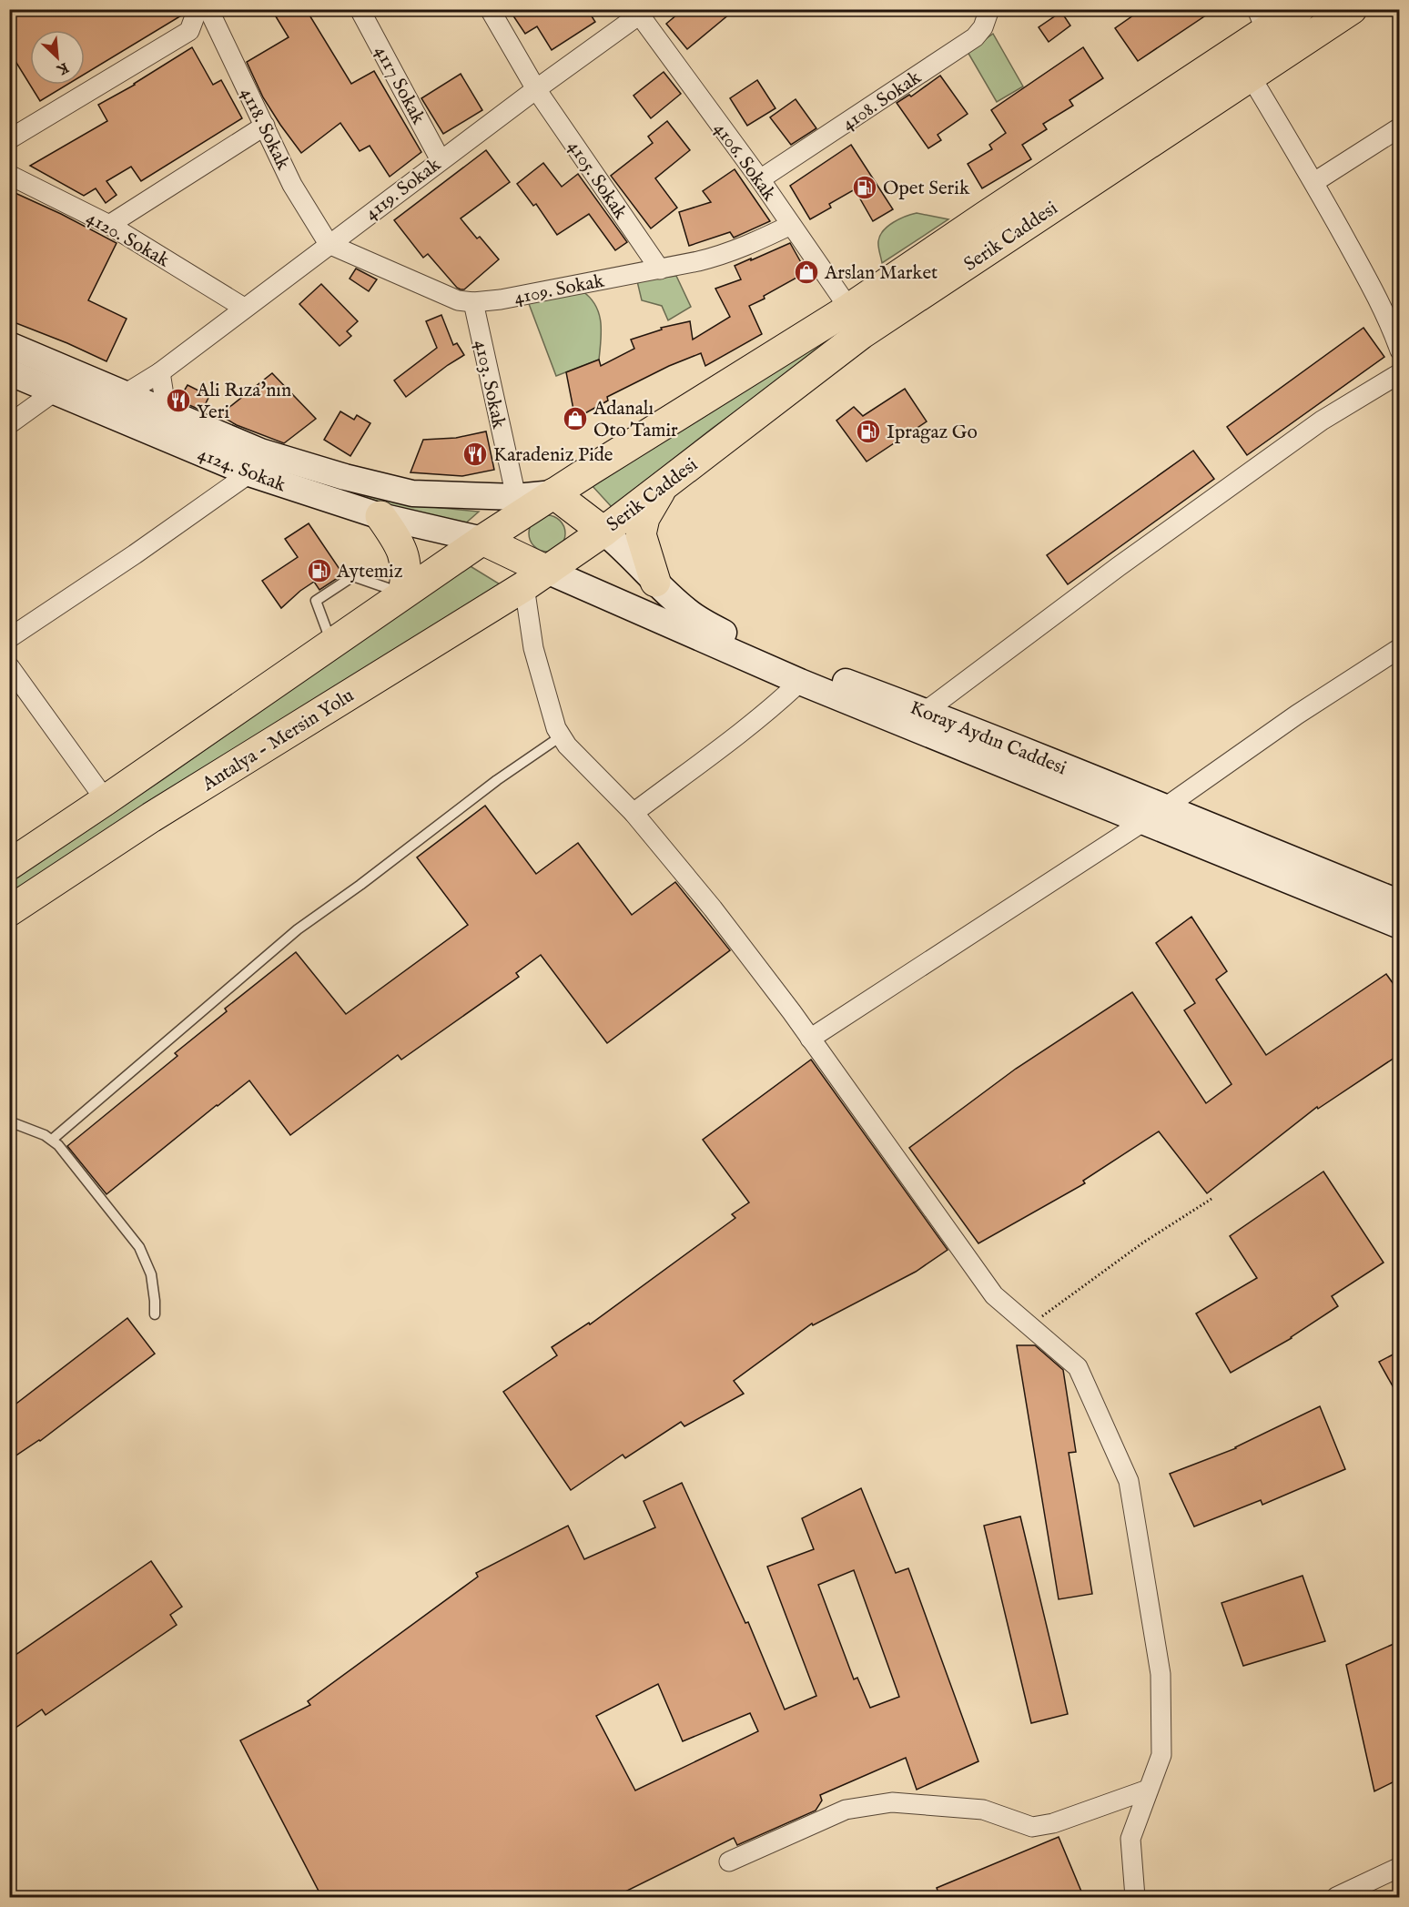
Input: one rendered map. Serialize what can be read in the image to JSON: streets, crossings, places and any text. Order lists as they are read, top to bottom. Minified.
{"streets":{"highway":["Serik Caddesi","Antalya - Mersin Yolu"],"main road":["4124. Sokak","Koray Aydın Caddesi"],"street":["4117 Sokak","4108. Sokak","4118. Sokak","4106. Sokak","4105. Sokak","4119. Sokak","4120. Sokak","4109. Sokak","4103. Sokak"]},"crossings":[["4117 Sokak","4119. Sokak"],["4108. Sokak","4106. Sokak"],["4118. Sokak","4119. Sokak"],["4118. Sokak","4109. Sokak"],["4106. Sokak","4119. Sokak"],["4106. Sokak","Serik Caddesi"],["4106. Sokak","4109. Sokak"],["4105. Sokak","4119. Sokak"],["4105. Sokak","4109. Sokak"],["4119. Sokak","4120. Sokak"],["4119. Sokak","4109. Sokak"],["Serik Caddesi","4124. Sokak"],["Serik Caddesi","Koray Aydın Caddesi"],["Serik Caddesi","Antalya - Mersin Yolu"],["4109. Sokak","4103. Sokak"]],"places":{"fuel station":["Opet Serik","Ipragaz Go","Aytemiz"],"shop":["Arslan Market","Adanalı Oto Tamir"],"restaurant":["Ali Rıza'nın Yeri","Karadeniz Pide"]},"north":"bottom right"}
